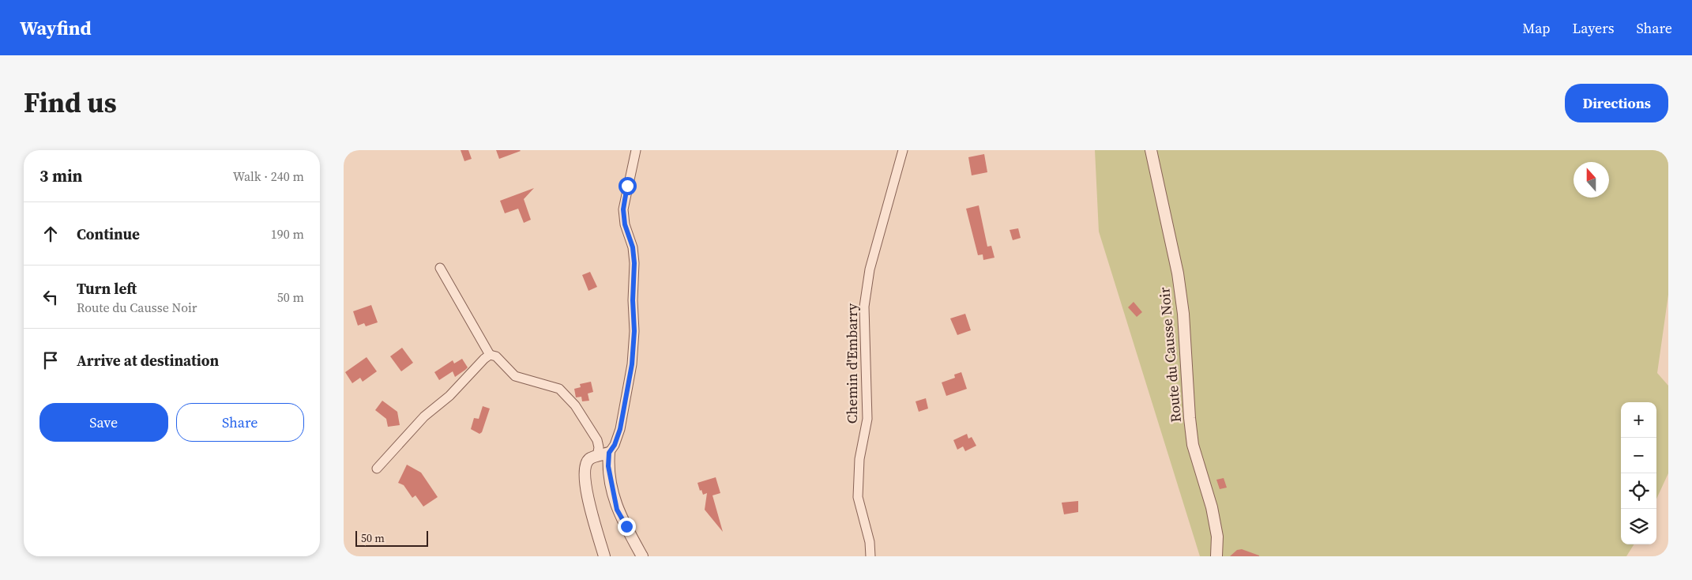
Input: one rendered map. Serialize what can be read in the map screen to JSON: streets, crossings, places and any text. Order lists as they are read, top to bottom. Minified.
{"streets":{"street":["Route du Causse Noir","Chemin d'Embarry"]},"scale_bar":"50 m","north":"top","page":{"header":"Wayfind","nav":["Map","Layers","Share"],"title":"Find us","buttons":["Directions",["Save","Share"]],"heading":["3 min","Walk · 240 m"],"list":[["Continue","190 m"],["Turn left","Route du Causse Noir","50 m"],"Arrive at destination"],"map_buttons":["+","−"],"scale":"50 m"}}
